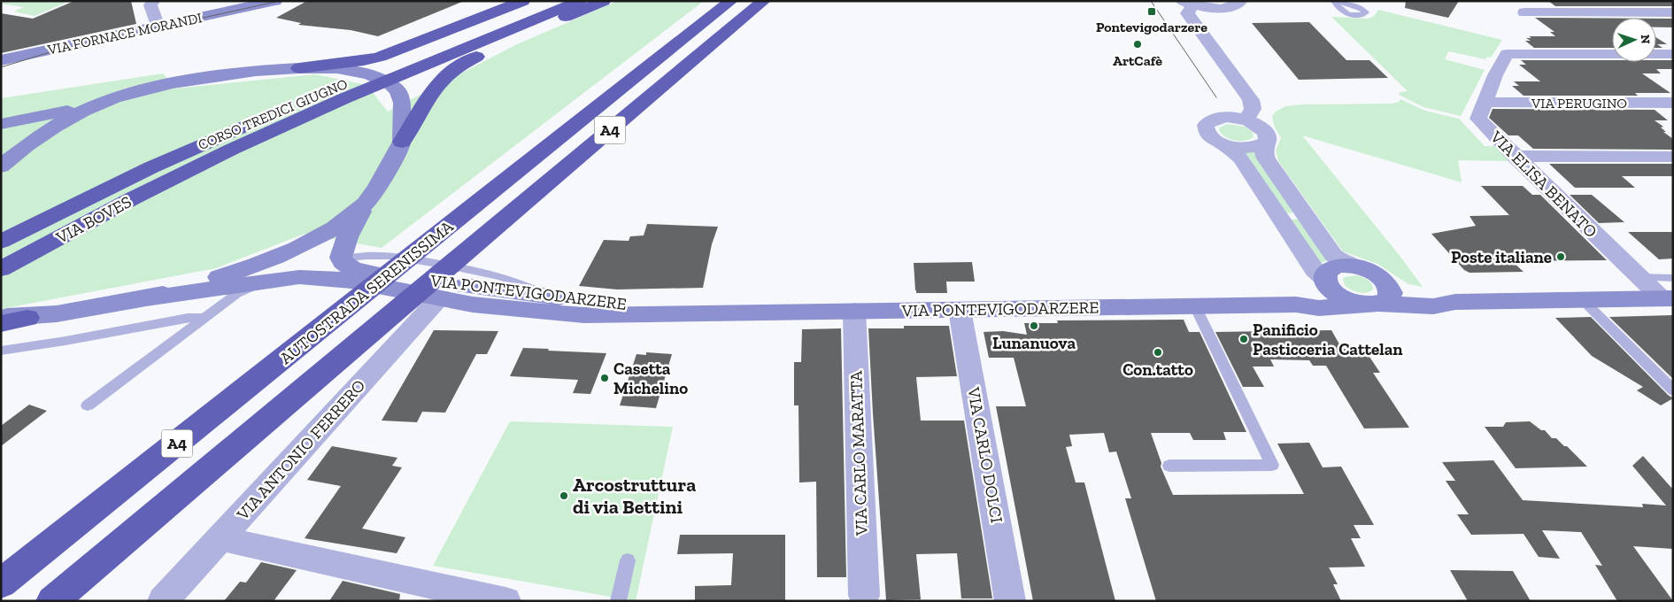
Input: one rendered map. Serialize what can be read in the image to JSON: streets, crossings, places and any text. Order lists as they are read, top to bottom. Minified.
{"streets":{"highway":["CORSO TREDICI GIUGNO","A4","VIA BOVES","AUTOSTRADA SERENISSIMA"],"main road":["VIA FORNACE MORANDI","VIA PONTEVIGODARZERE"],"street":["VIA PERUGINO","VIA ELISA BENATO","VIA ANTONIO FERRERO","VIA CARLO MARATTA","VIA CARLO DOLCI"]},"crossings":[["VIA PERUGINO","VIA ELISA BENATO"],["CORSO TREDICI GIUGNO","VIA BOVES"],["VIA ELISA BENATO","VIA PONTEVIGODARZERE"],["VIA PONTEVIGODARZERE","VIA ANTONIO FERRERO"],["VIA PONTEVIGODARZERE","VIA CARLO MARATTA"],["VIA PONTEVIGODARZERE","VIA CARLO DOLCI"]],"places":{"transit":["Pontevigodarzere"],"other":["ArtCafè","Poste italiane","Lunanuova","Panificio Pasticceria Cattelan","Con.tatto","Casetta Michelino","Arcostruttura di via Bettini"]},"north":"right"}
